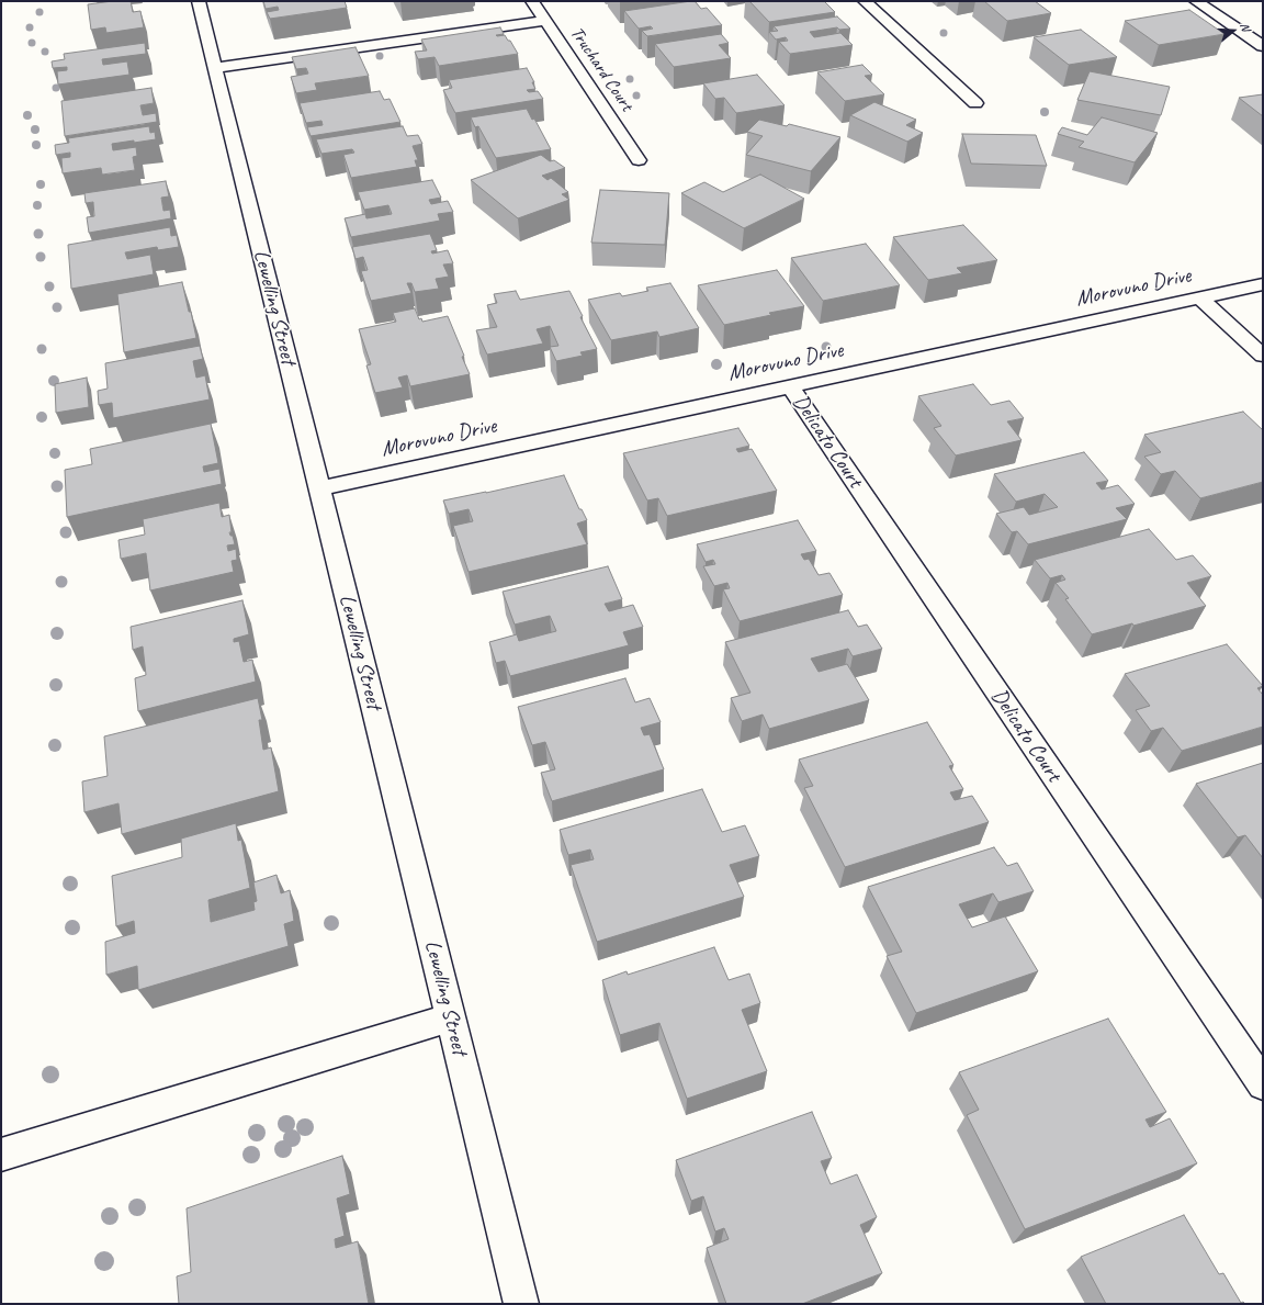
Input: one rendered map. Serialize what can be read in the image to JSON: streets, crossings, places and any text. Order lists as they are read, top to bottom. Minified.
{"streets":{"street":["Truchard Court","Morovuno Drive","Lewelling Street","Delicato Court"]},"crossings":[["Morovuno Drive","Lewelling Street"],["Morovuno Drive","Delicato Court"]],"north":"right"}
